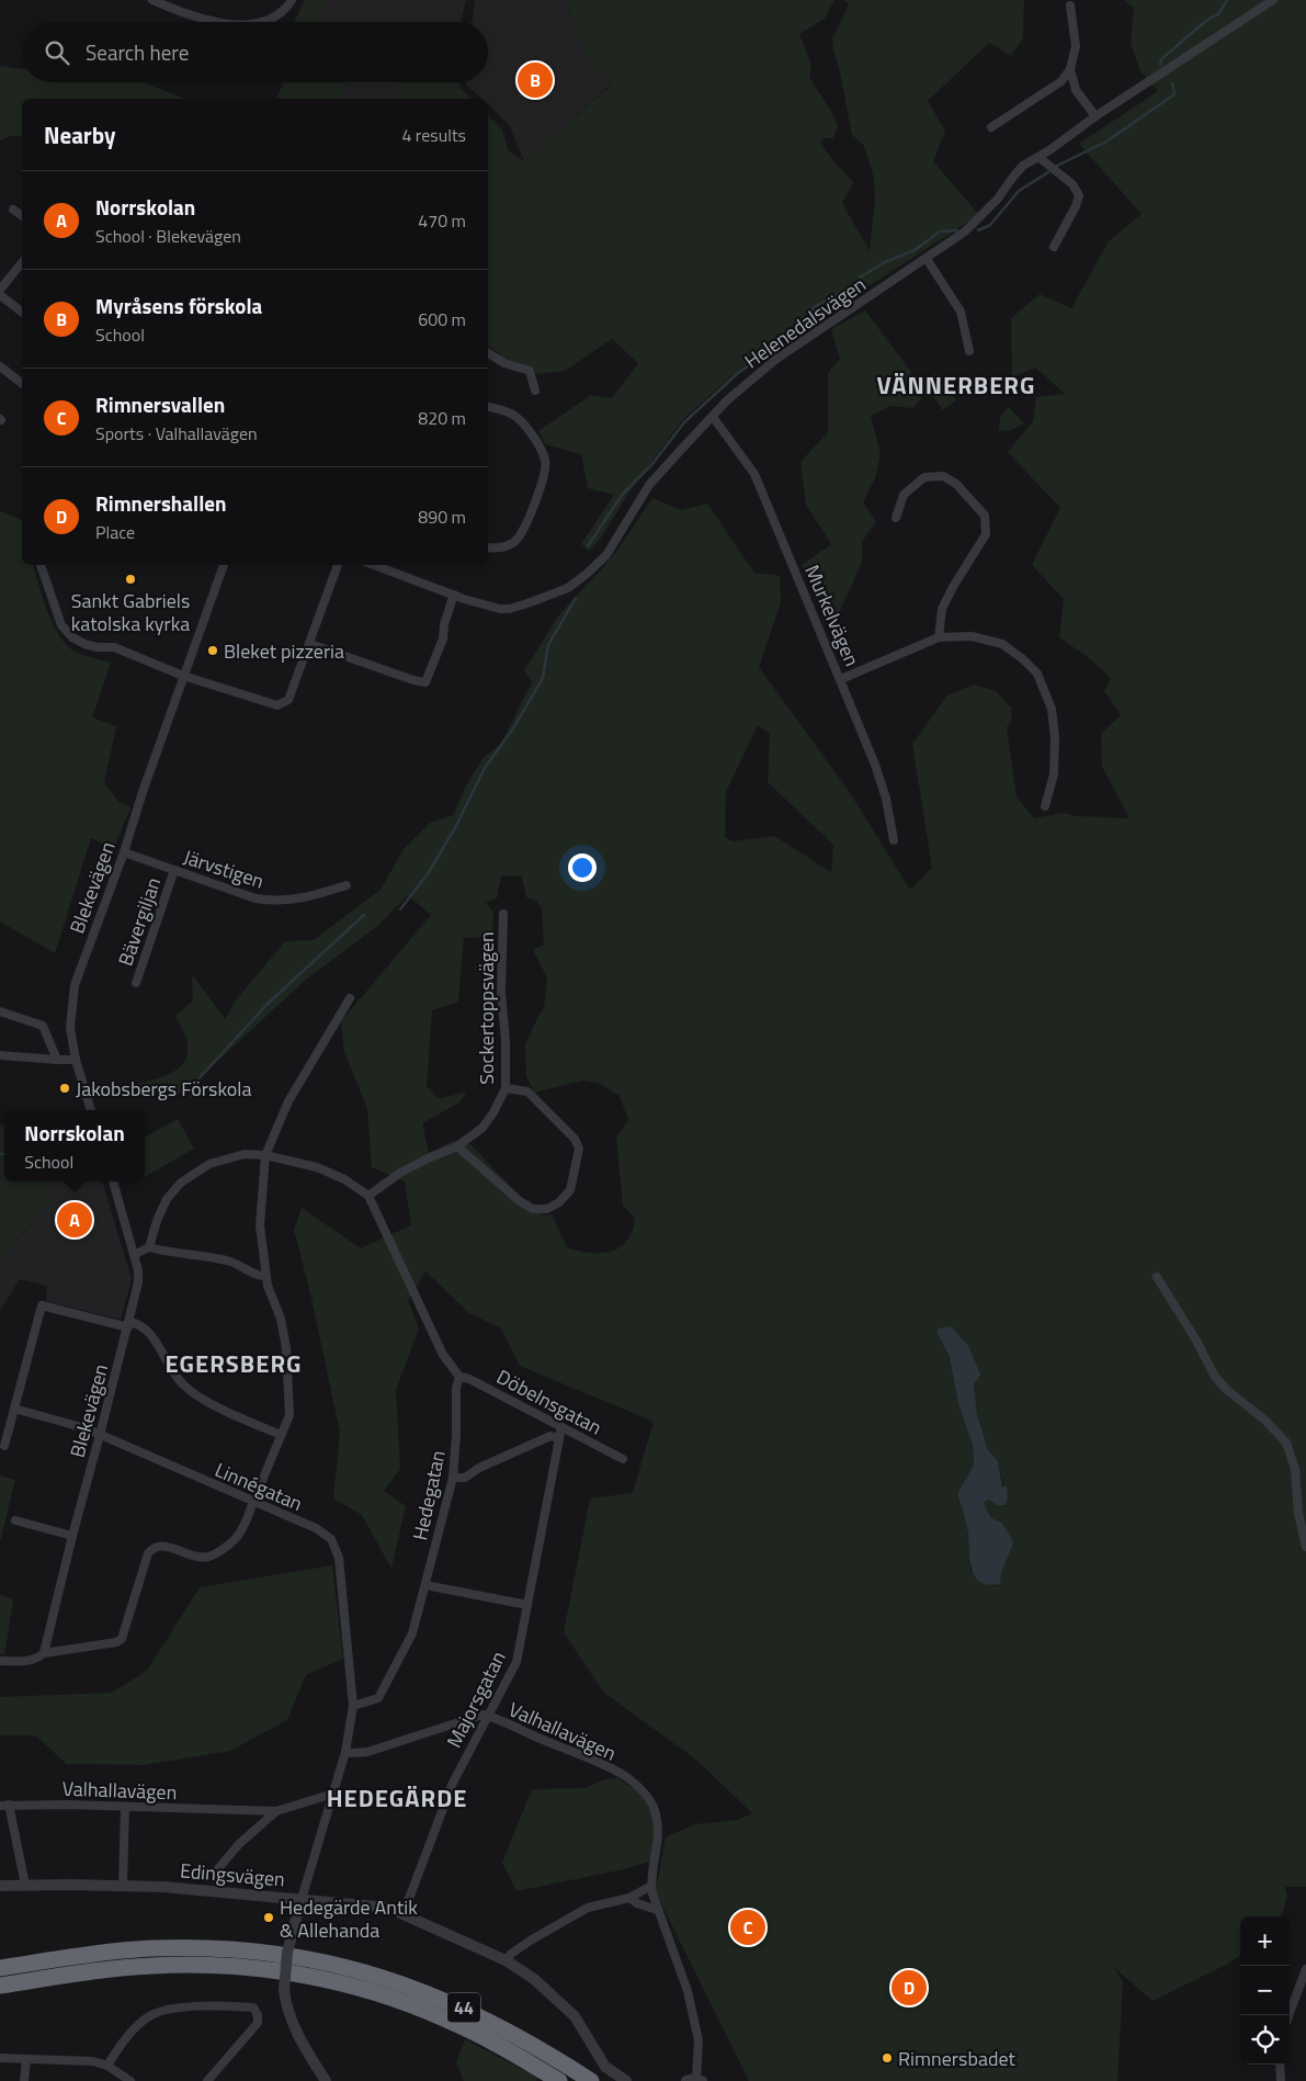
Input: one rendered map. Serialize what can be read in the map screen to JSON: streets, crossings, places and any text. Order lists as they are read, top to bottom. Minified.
{"streets":{"highway":["44"],"street":["Helenedalsvägen","Murkelvägen","Järvstigen","Blekevägen","Bävergiljan","Sockertoppsvägen","Döbelnsgatan","Linnégatan","Hedegatan","Majorsgatan","Valhallavägen","Edingsvägen"]},"crossings":[["Helenedalsvägen","Murkelvägen"],["Järvstigen","Blekevägen"],["Järvstigen","Bävergiljan"],["Blekevägen","Linnégatan"],["Döbelnsgatan","Hedegatan"],["Döbelnsgatan","Majorsgatan"],["Linnégatan","Hedegatan"],["Majorsgatan","Valhallavägen"],["Majorsgatan","Edingsvägen"]],"districts":["VÄNNERBERG","EGERSBERG","HEDEGÄRDE"],"places":["Sankt Gabriels katolska kyrka","Bleket pizzeria","Jakobsbergs Förskola","Hedegärde Antik & Allehanda","Rimnersbadet"],"page":{"search":"Search here","pins":["B","A","C","D"],"heading":["Nearby","4 results"],"list":[{"mark":"A","name":"Norrskolan","note":"School · Blekevägen","value":"470 m"},{"mark":"B","name":"Myråsens förskola","note":"School","value":"600 m"},{"mark":"C","name":"Rimnersvallen","note":"Sports · Valhallavägen","value":"820 m"},{"mark":"D","name":"Rimnershallen","note":"Place","value":"890 m"}],"popup":["Norrskolan","School"],"map_buttons":["+","−"]}}
